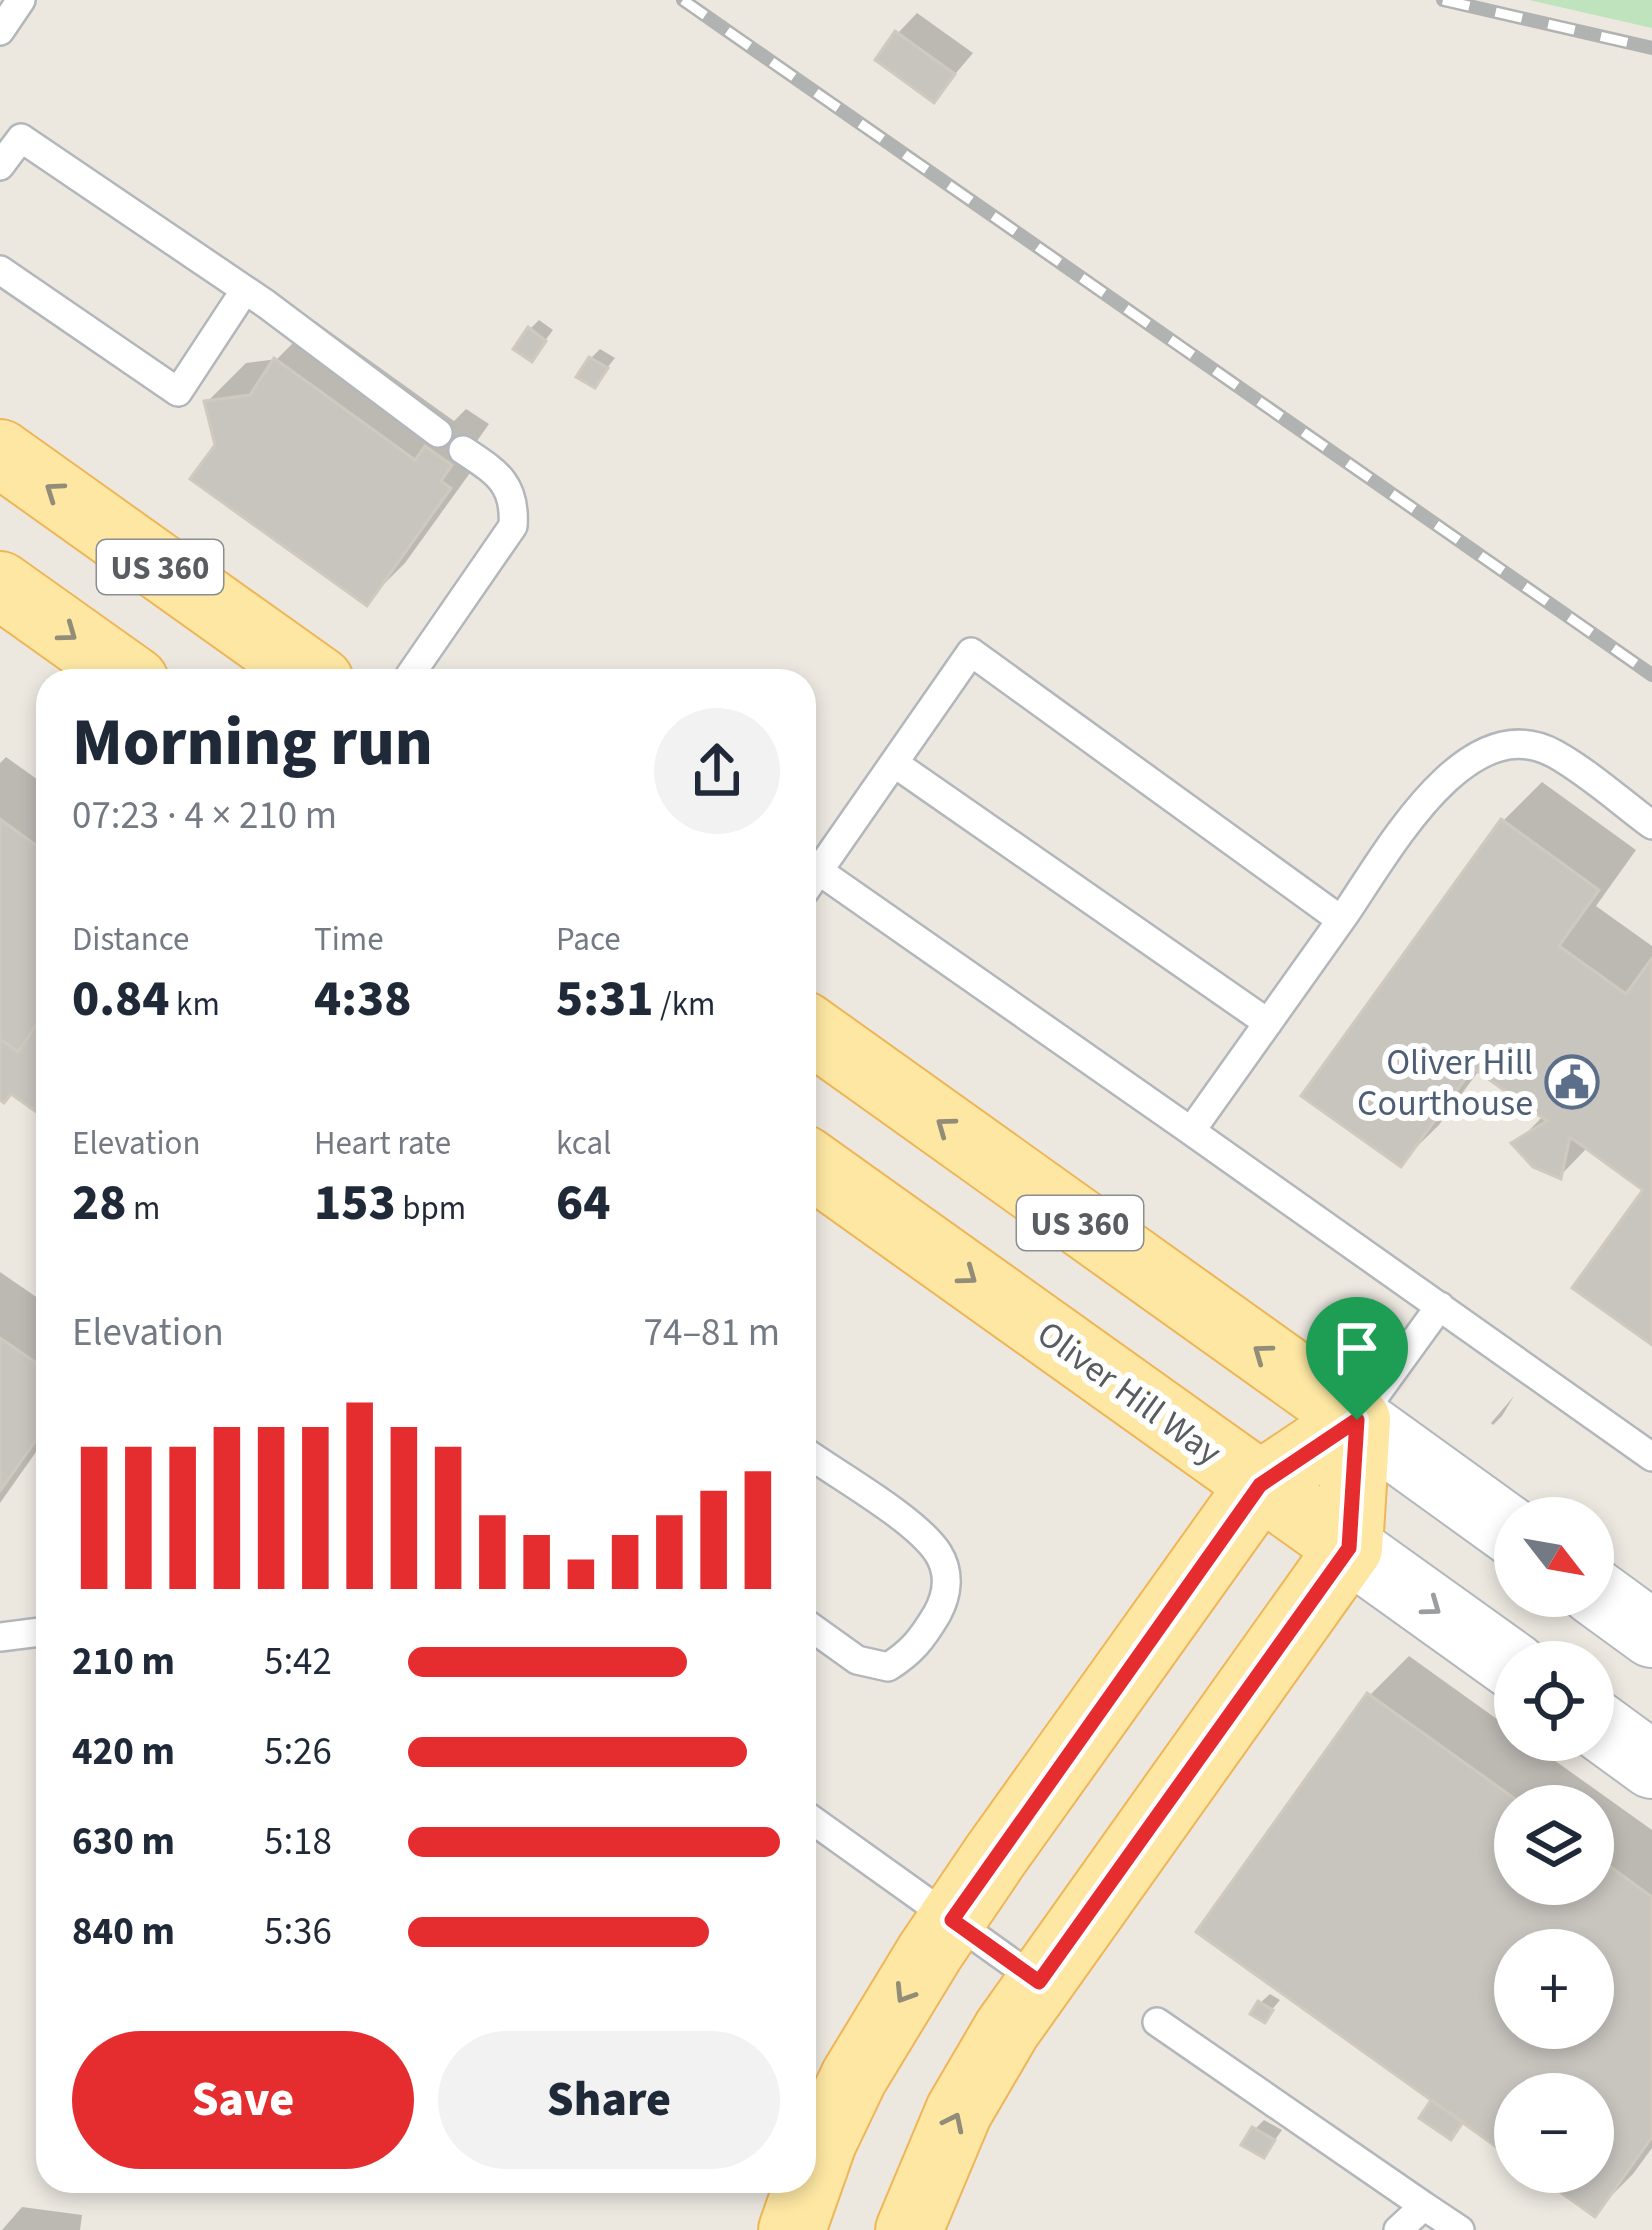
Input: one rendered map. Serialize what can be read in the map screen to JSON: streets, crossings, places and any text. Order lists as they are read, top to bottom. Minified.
{"streets":{"main road":["US 360","Oliver Hill Way"]},"places":{"public building":["Oliver Hill Courthouse"]},"north":"bottom right","page":{"heading":["Morning run","07:23 · 4 × 210 m"],"stats":[["Distance","0.84 km"],["Time","4:38"],["Pace","5:31 /km"],["Elevation","28 m"],["Heart rate","153 bpm"],["kcal","64"]],"chart":["Elevation","74–81 m"],"map_buttons":["+","−"],"list":[{"name":"210 m","note":"5:42"},{"name":"420 m","note":"5:26"},{"name":"630 m","note":"5:18"},{"name":"840 m","note":"5:36"}],"buttons":["Save","Share"]}}
